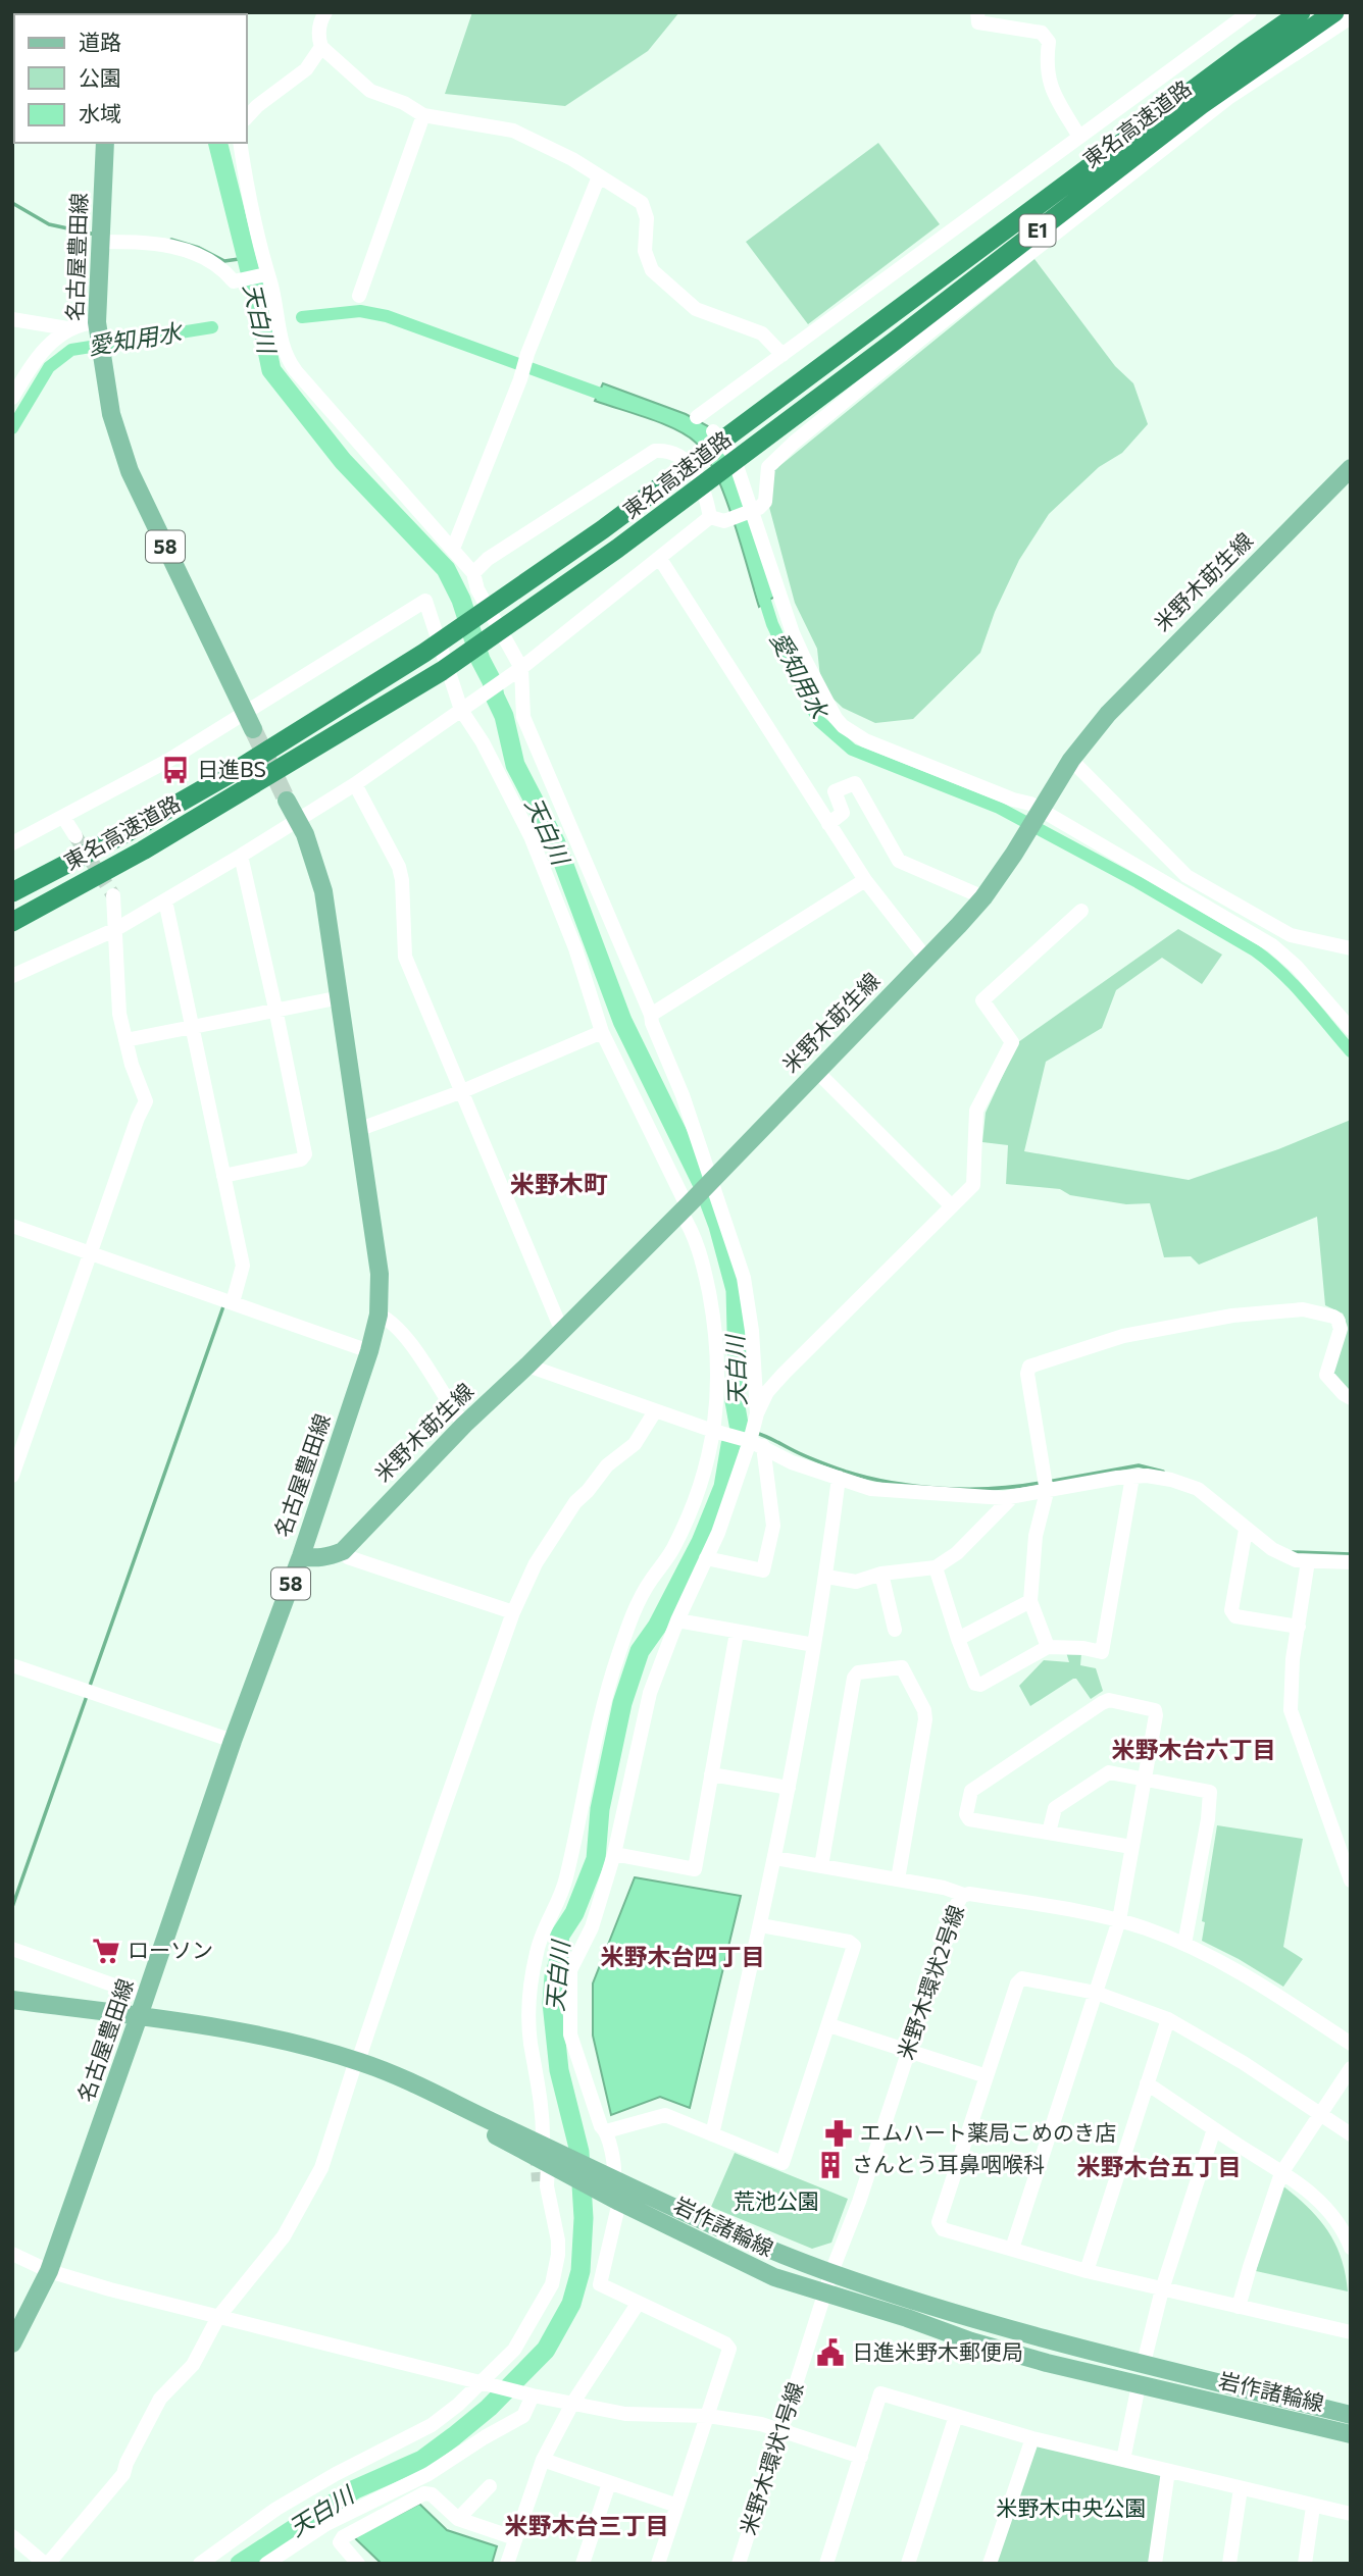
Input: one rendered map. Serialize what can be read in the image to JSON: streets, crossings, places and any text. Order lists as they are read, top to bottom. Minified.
{"streets":{"highway":["東名高速道路","E1"],"main road":["名古屋豊田線","58","米野木莇生線","岩作諸輪線"],"street":["米野木環状2号線","米野木環状1号線"]},"crossings":[["名古屋豊田線","岩作諸輪線"],["米野木環状2号線","岩作諸輪線"],["米野木環状2号線","米野木環状1号線"],["岩作諸輪線","米野木環状1号線"]],"districts":["米野木町","米野木台六丁目","米野木台四丁目","米野木台五丁目","米野木台三丁目"],"water":["天白川","愛知用水"],"parks":["荒池公園","米野木中央公園"],"places":{"bus stop":["日進BS"],"supermarket":["ローソン"],"pharmacy":["エムハート薬局こめのき店"],"building":["さんとう耳鼻咽喉科"],"public building":["日進米野木郵便局"]},"legend":["道路","公園","水域"]}
